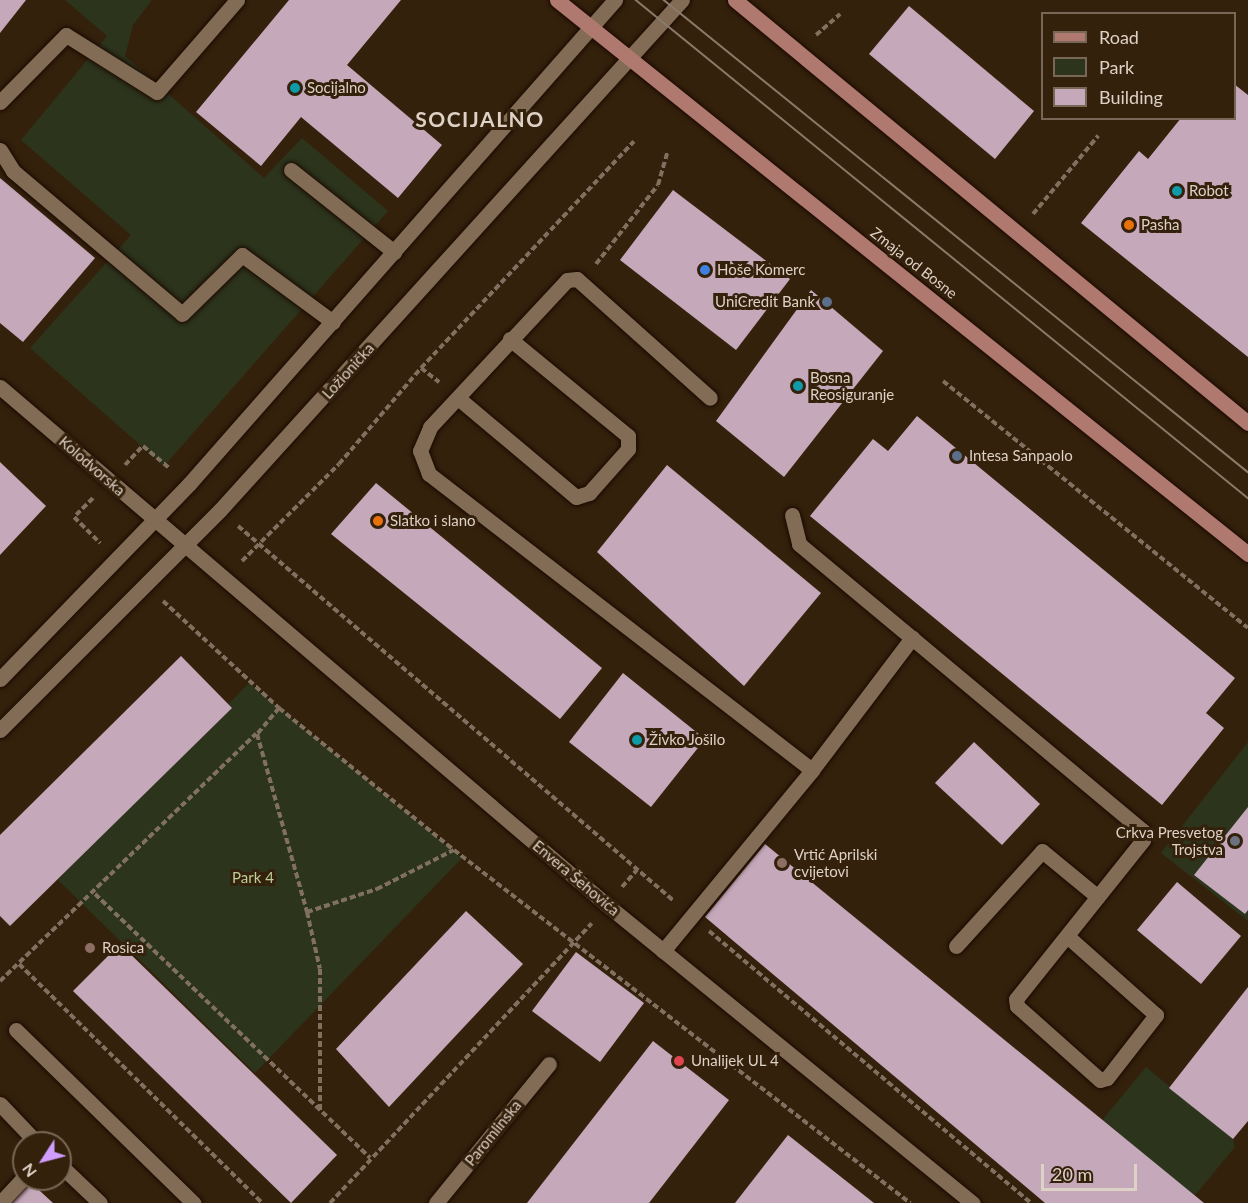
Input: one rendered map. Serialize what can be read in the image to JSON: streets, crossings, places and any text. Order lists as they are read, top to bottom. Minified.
{"streets":{"main road":["Zmaja od Bosne"],"street":["Ložionička","Kolodvorska","Envera Šehovića","Paromlinska"]},"crossings":[["Zmaja od Bosne","Ložionička"],["Ložionička","Kolodvorska"],["Ložionička","Envera Šehovića"],["Kolodvorska","Envera Šehovića"]],"districts":["SOCIJALNO"],"parks":["Park 4"],"places":["Socijalno","Robot","Pasha","Hoše Komerc","UniCredit Bank","Bosna Reosiguranje","Intesa Sanpaolo","Slatko i slano","Živko Jošilo","Crkva Presvetog Trojstva","Vrtić Aprilski cvijetovi","Rosica","Unalijek UL 4"],"legend":["Road","Park","Building"],"scale_bar":"20 m","north":"bottom left"}
